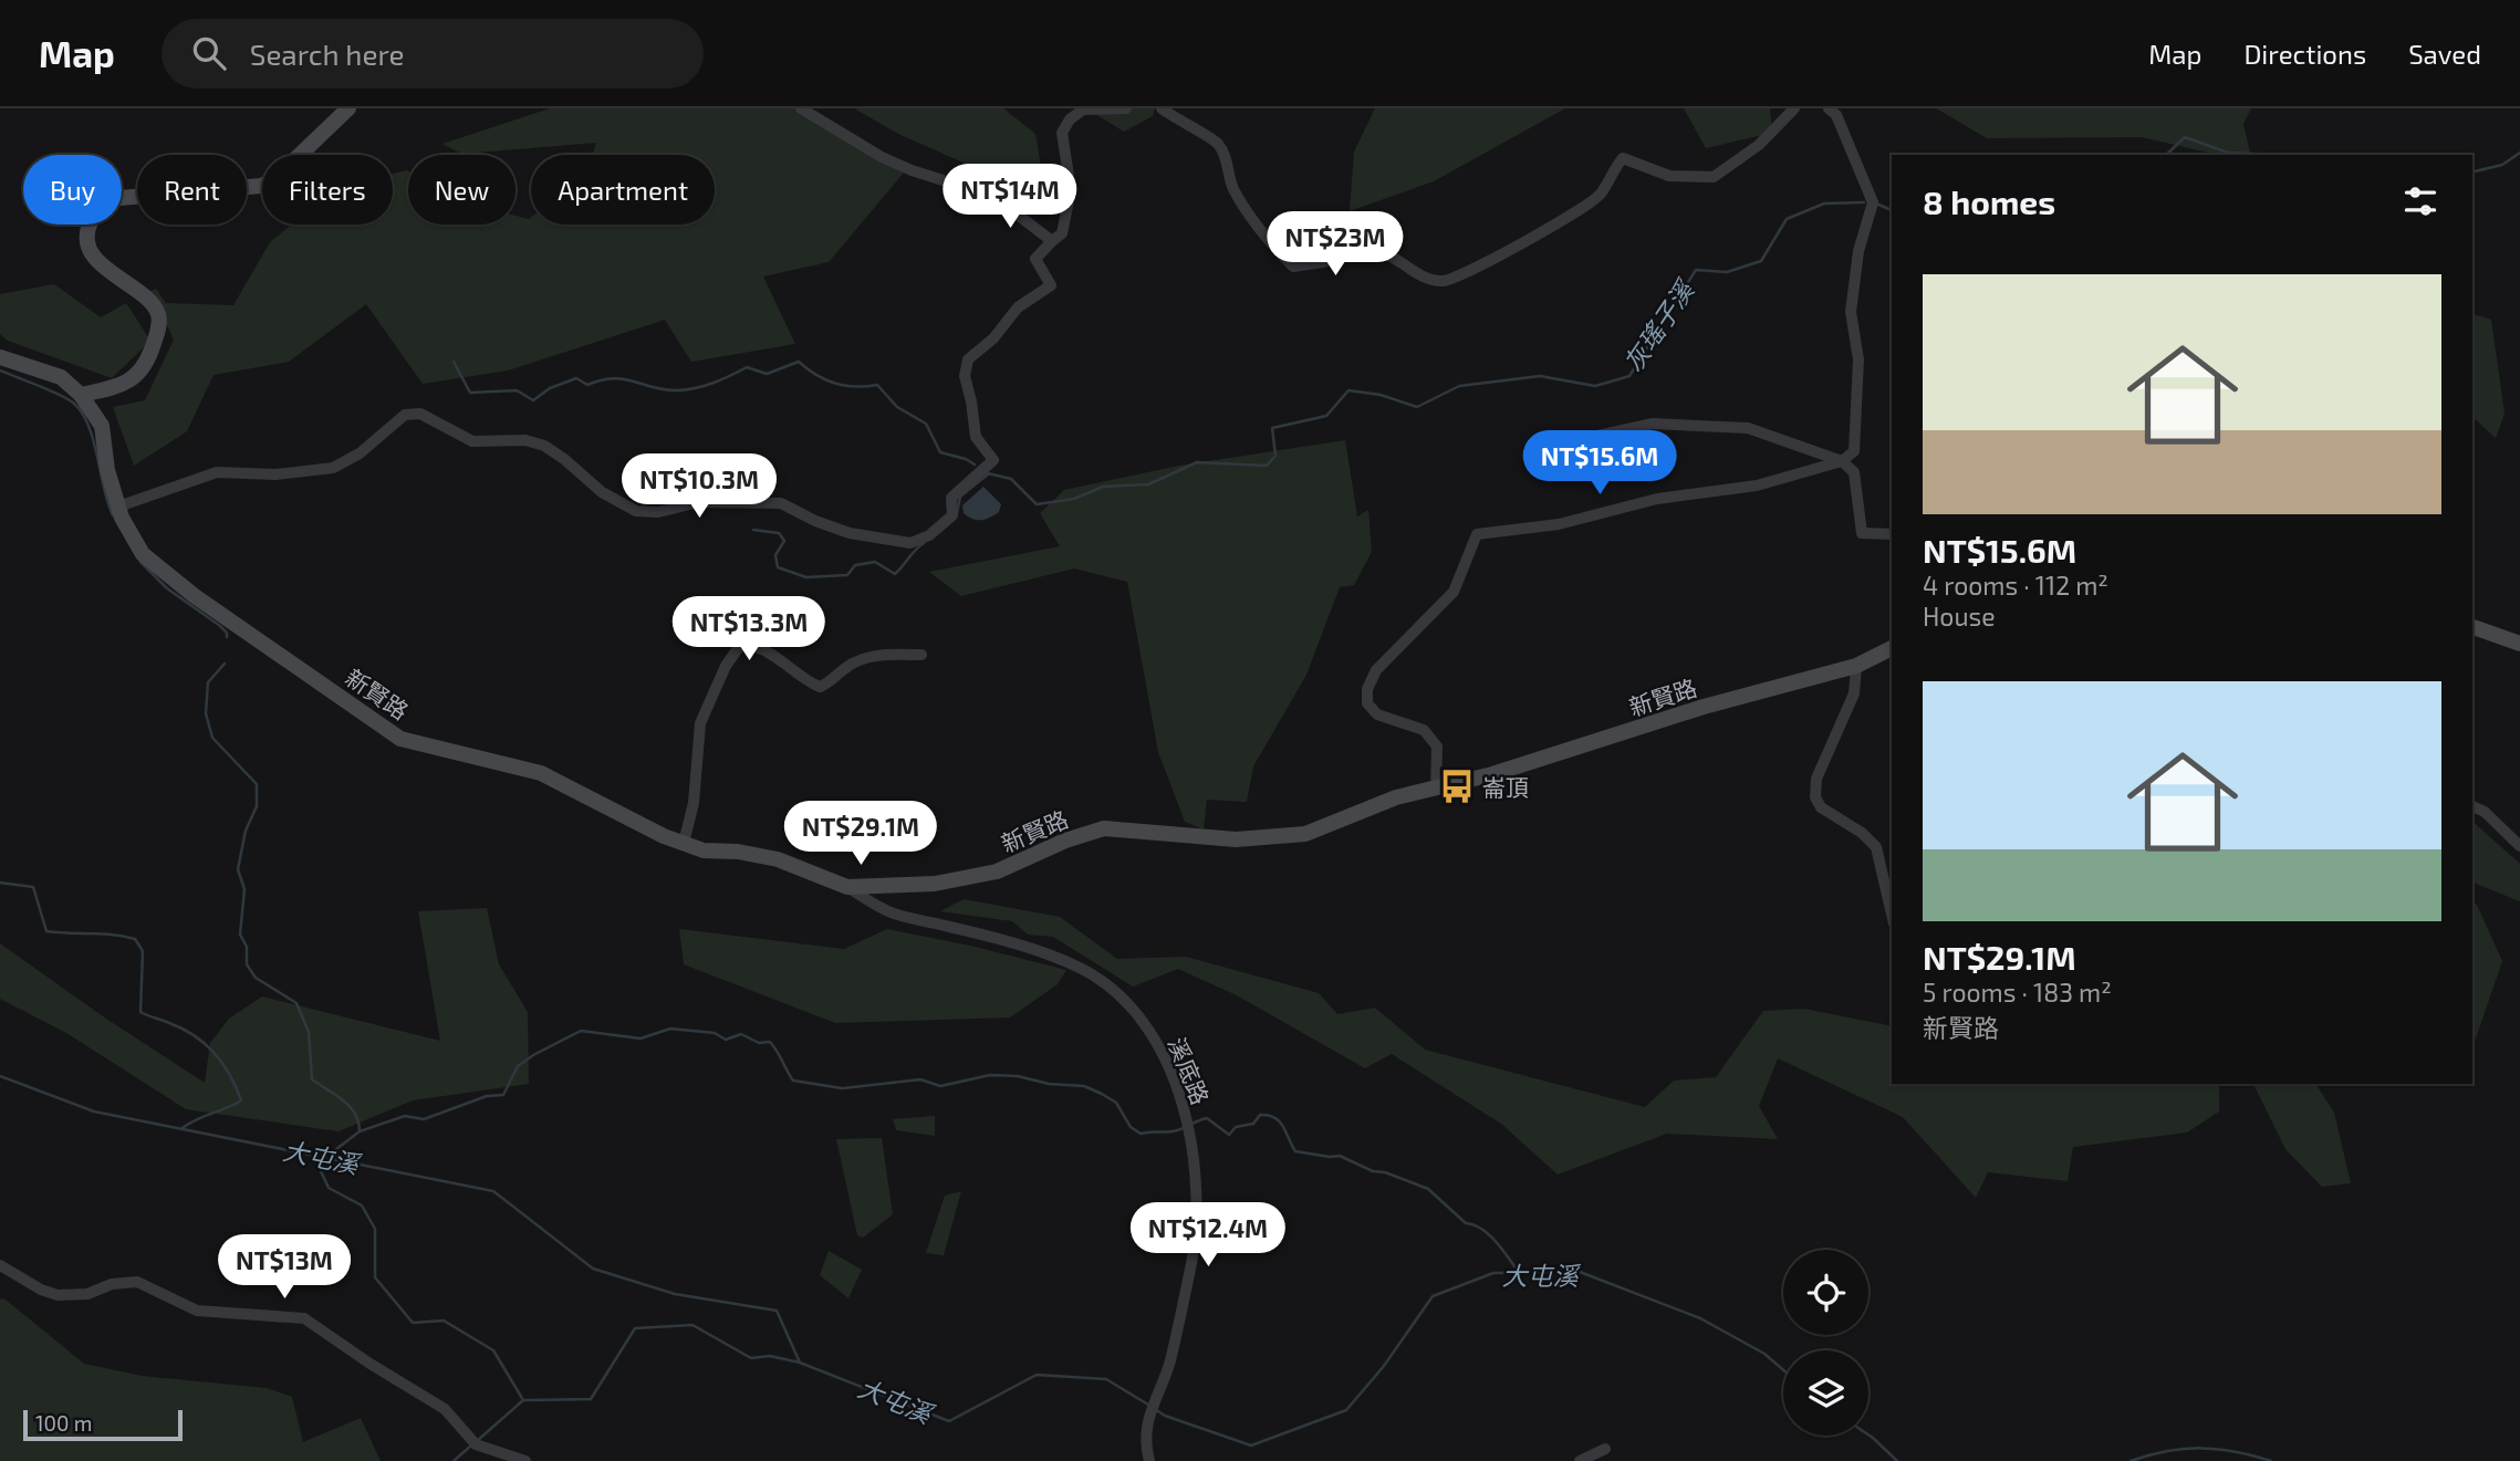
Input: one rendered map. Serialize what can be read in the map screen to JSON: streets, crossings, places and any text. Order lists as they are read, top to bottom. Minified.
{"streets":{"street":["新賢路","溪底路"]},"crossings":[["新賢路","溪底路"]],"water":["灰瑤子溪","大屯溪"],"places":{"bus stop":["崙頂"]},"scale_bar":"100 m","page":{"header":"Map","search":"Search here","nav":["Map","Directions","Saved"],"chip":["Buy","Rent","Filters","New","Apartment"],"heading":"8 homes","price":["NT$14M","NT$23M","NT$15.6M","NT$10.3M","NT$13.3M","NT$29.1M","NT$12.4M","NT$13M"],"list":[{"name":"NT$15.6M","note":"4 rooms · 112 m² · House"},{"name":"NT$29.1M","note":"5 rooms · 183 m² · 新賢路"}],"scale":"100 m"}}
